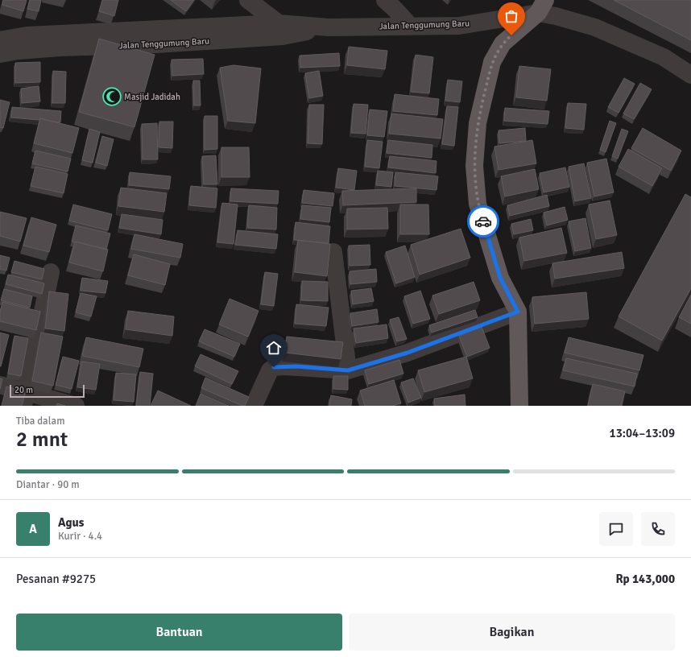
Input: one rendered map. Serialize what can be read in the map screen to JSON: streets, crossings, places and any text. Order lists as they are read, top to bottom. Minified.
{"streets":{"street":["Jalan Tenggumung Baru"]},"places":{"mosque":["Masjid Jadidah"]},"scale_bar":"20 m","page":{"scale":"20 m","heading":["2 mnt","Tiba dalam","13:04–13:09"],"panel":["Agus","Kurir · 4.4","Pesanan #9275","Rp 143,000"],"bar":"Diantar · 90 m","round":"A","buttons":["Bantuan","Bagikan"]}}
